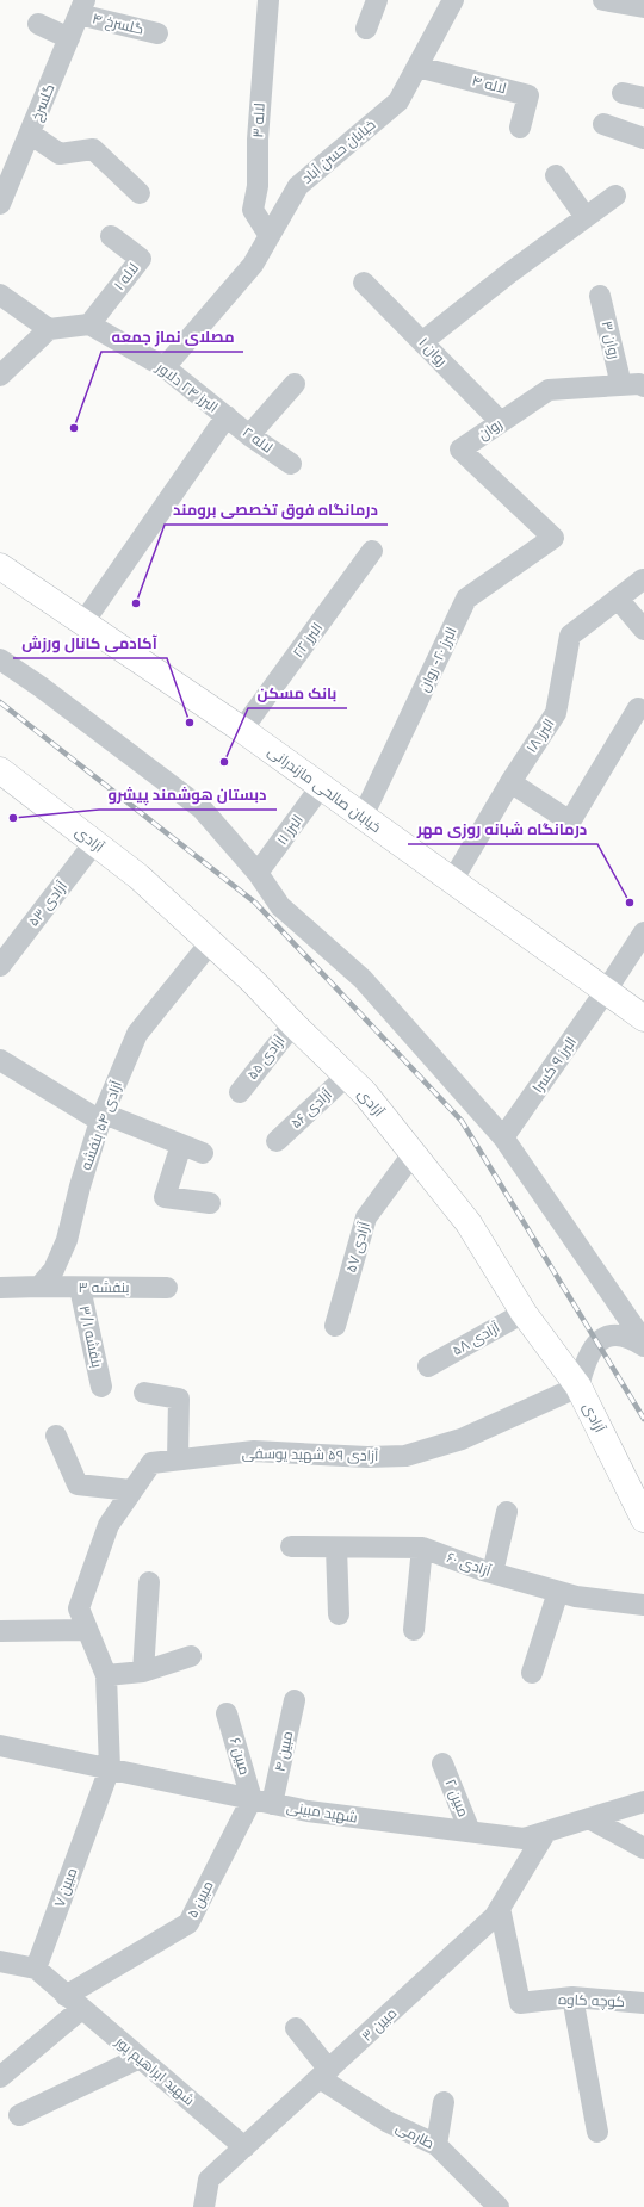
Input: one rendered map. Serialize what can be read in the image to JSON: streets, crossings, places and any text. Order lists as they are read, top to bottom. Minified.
{"streets":{"main road":["خیابان صالحی مازندرانی","آزادی"],"street":["گلسرخ ۴","لاله ۴","گلسرخ","لاله ۳","خیابان حسن آباد","لاله ۱","روان ۳","روان ۱","البرز ۲۴ دلاور","روان","لاله ۲","البرز ۲۲","البرز ۲۰- روان","البرز ۱۸","البرز ۱۱","آزادی ۵۳","آزادی ۵۵","البرز ۹ کسرا","آزادی ۵۶","آزادی ۵۴ بنفشه","آزادی ۵۷","بنفشه ۳","بنفشه ۳/۱","آزادی ۵۸","آزادی ۵۹ شهید یوسفی","آزادی ۶۰","مبین ۴","مبین ۶","مبین ۲","شهید مبینی","مبین ۷","مبین ۵","کوچه کاوه","مبین ۳","شهید ابراهیم پور","طارمی"]},"crossings":[["گلسرخ ۴","گلسرخ"],["لاله ۴","خیابان حسن آباد"],["لاله ۳","خیابان حسن آباد"],["خیابان حسن آباد","البرز ۲۴ دلاور"],["لاله ۱","البرز ۲۴ دلاور"],["روان ۳","روان"],["روان ۱","روان"],["البرز ۲۴ دلاور","لاله ۲"],["البرز ۲۴ دلاور","خیابان صالحی مازندرانی"],["روان","البرز ۲۰- روان"],["البرز ۲۲","خیابان صالحی مازندرانی"],["البرز ۲۰- روان","خیابان صالحی مازندرانی"],["البرز ۱۸","خیابان صالحی مازندرانی"],["خیابان صالحی مازندرانی","البرز ۱۱"],["خیابان صالحی مازندرانی","البرز ۹ کسرا"],["آزادی","آزادی ۵۳"],["آزادی","آزادی ۵۵"],["آزادی","آزادی ۵۶"],["آزادی","آزادی ۵۴ بنفشه"],["آزادی","آزادی ۵۷"],["آزادی","آزادی ۵۸"],["آزادی","آزادی ۵۹ شهید یوسفی"],["آزادی ۵۴ بنفشه","بنفشه ۳"],["بنفشه ۳","بنفشه ۳/۱"],["مبین ۴","مبین ۶"],["مبین ۴","شهید مبینی"],["مبین ۴","مبین ۵"],["مبین ۶","شهید مبینی"],["مبین ۶","مبین ۵"],["مبین ۲","شهید مبینی"],["شهید مبینی","مبین ۷"],["شهید مبینی","مبین ۵"],["شهید مبینی","مبین ۳"],["مبین ۵","شهید ابراهیم پور"],["کوچه کاوه","مبین ۳"],["مبین ۳","شهید ابراهیم پور"],["مبین ۳","طارمی"]],"places":["مصلای نماز جمعه","درمانگاه فوق تخصصی برومند","آکادمی کانال ورزش","بانک مسکن","دبستان هوشمند پیشرو","درمانگاه شبانه روزی مهر"]}
